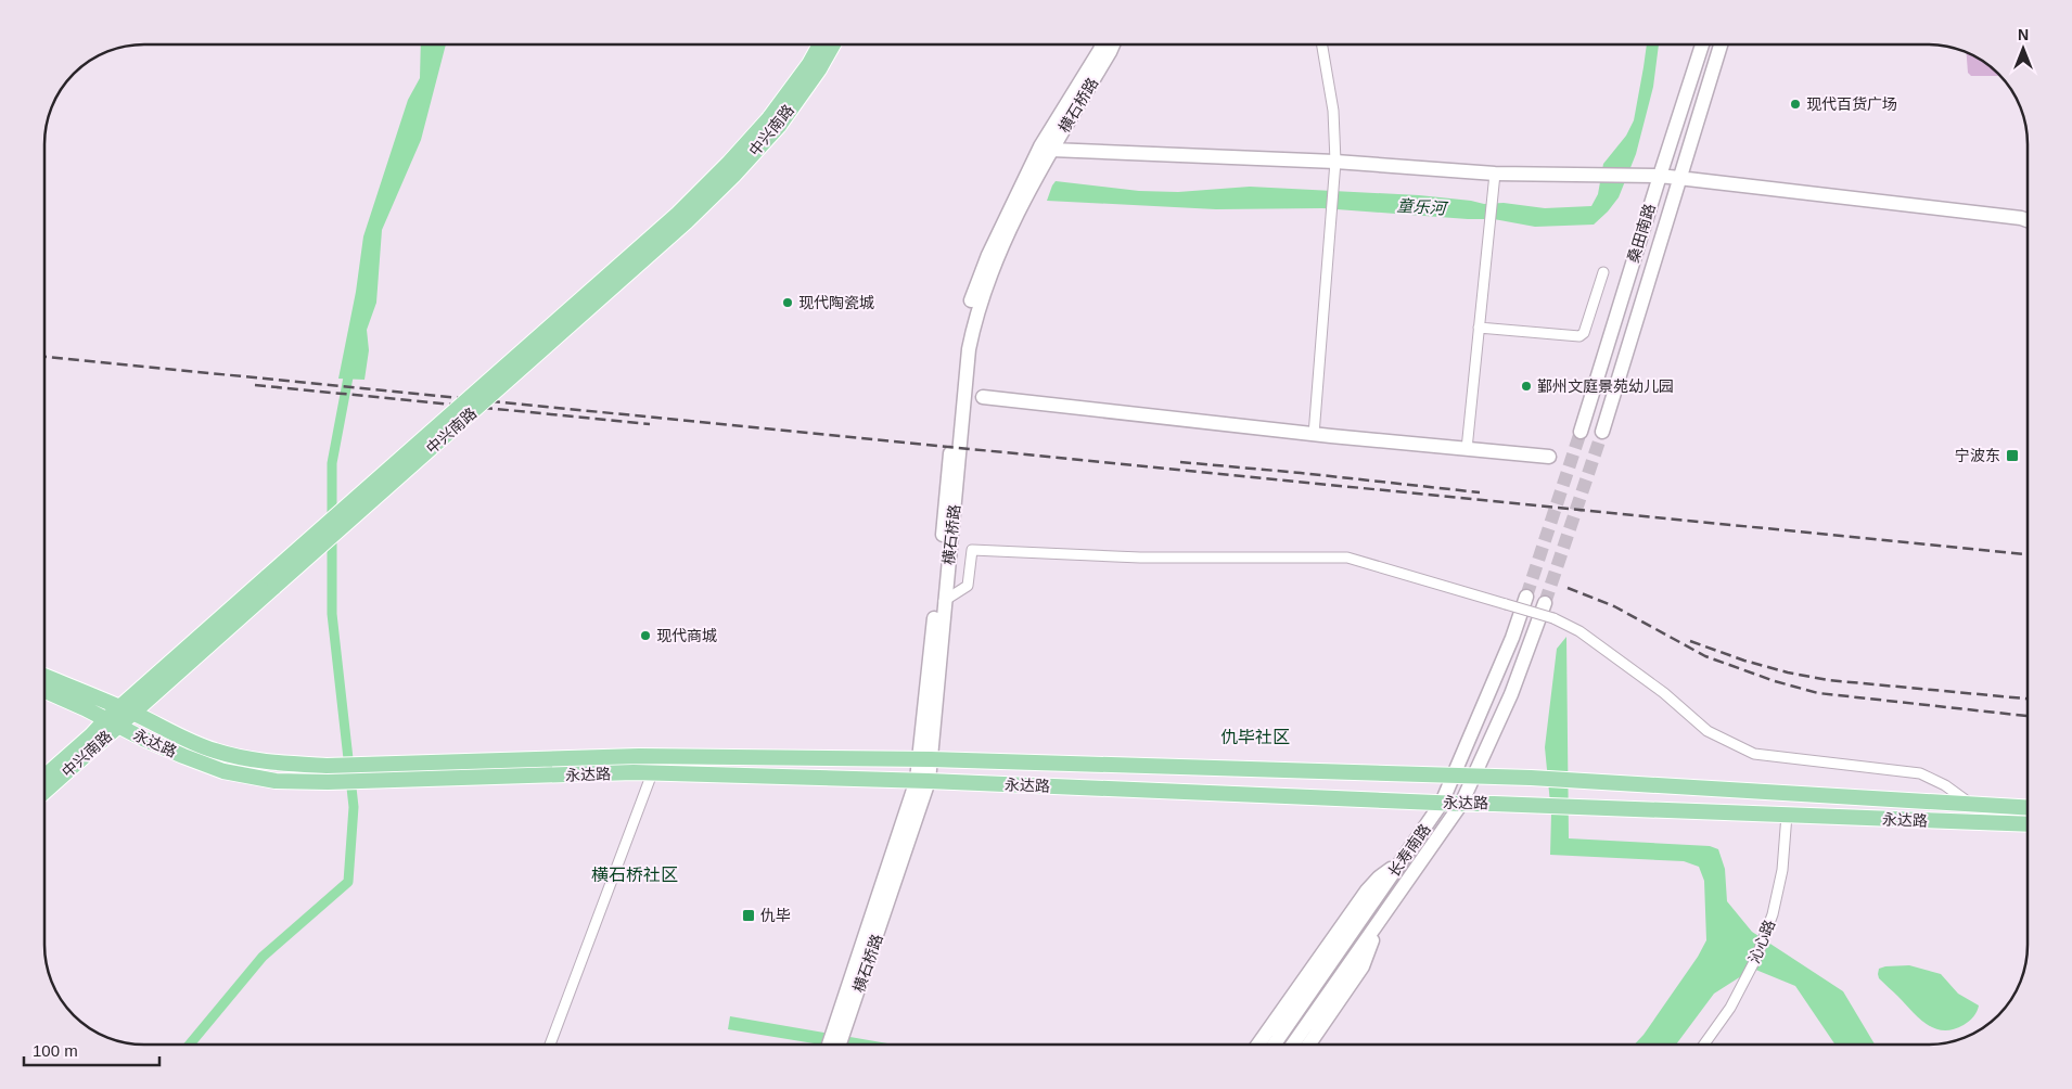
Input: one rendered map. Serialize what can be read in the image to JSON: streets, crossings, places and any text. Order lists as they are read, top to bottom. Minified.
{"streets":{"main road":["横石桥路","中兴南路","桑田南路","永达路","长寿南路"],"street":["沁心路"]},"crossings":[["横石桥路","永达路"],["中兴南路","永达路"],["永达路","长寿南路"],["永达路","沁心路"]],"districts":["仇毕社区","横石桥社区"],"water":["童乐河"],"places":{"other":["现代百货广场","现代陶瓷城","鄞州文庭景苑幼儿园","现代商城"],"transit":["宁波东","仇毕"]},"scale_bar":"100 m","north":"top"}
